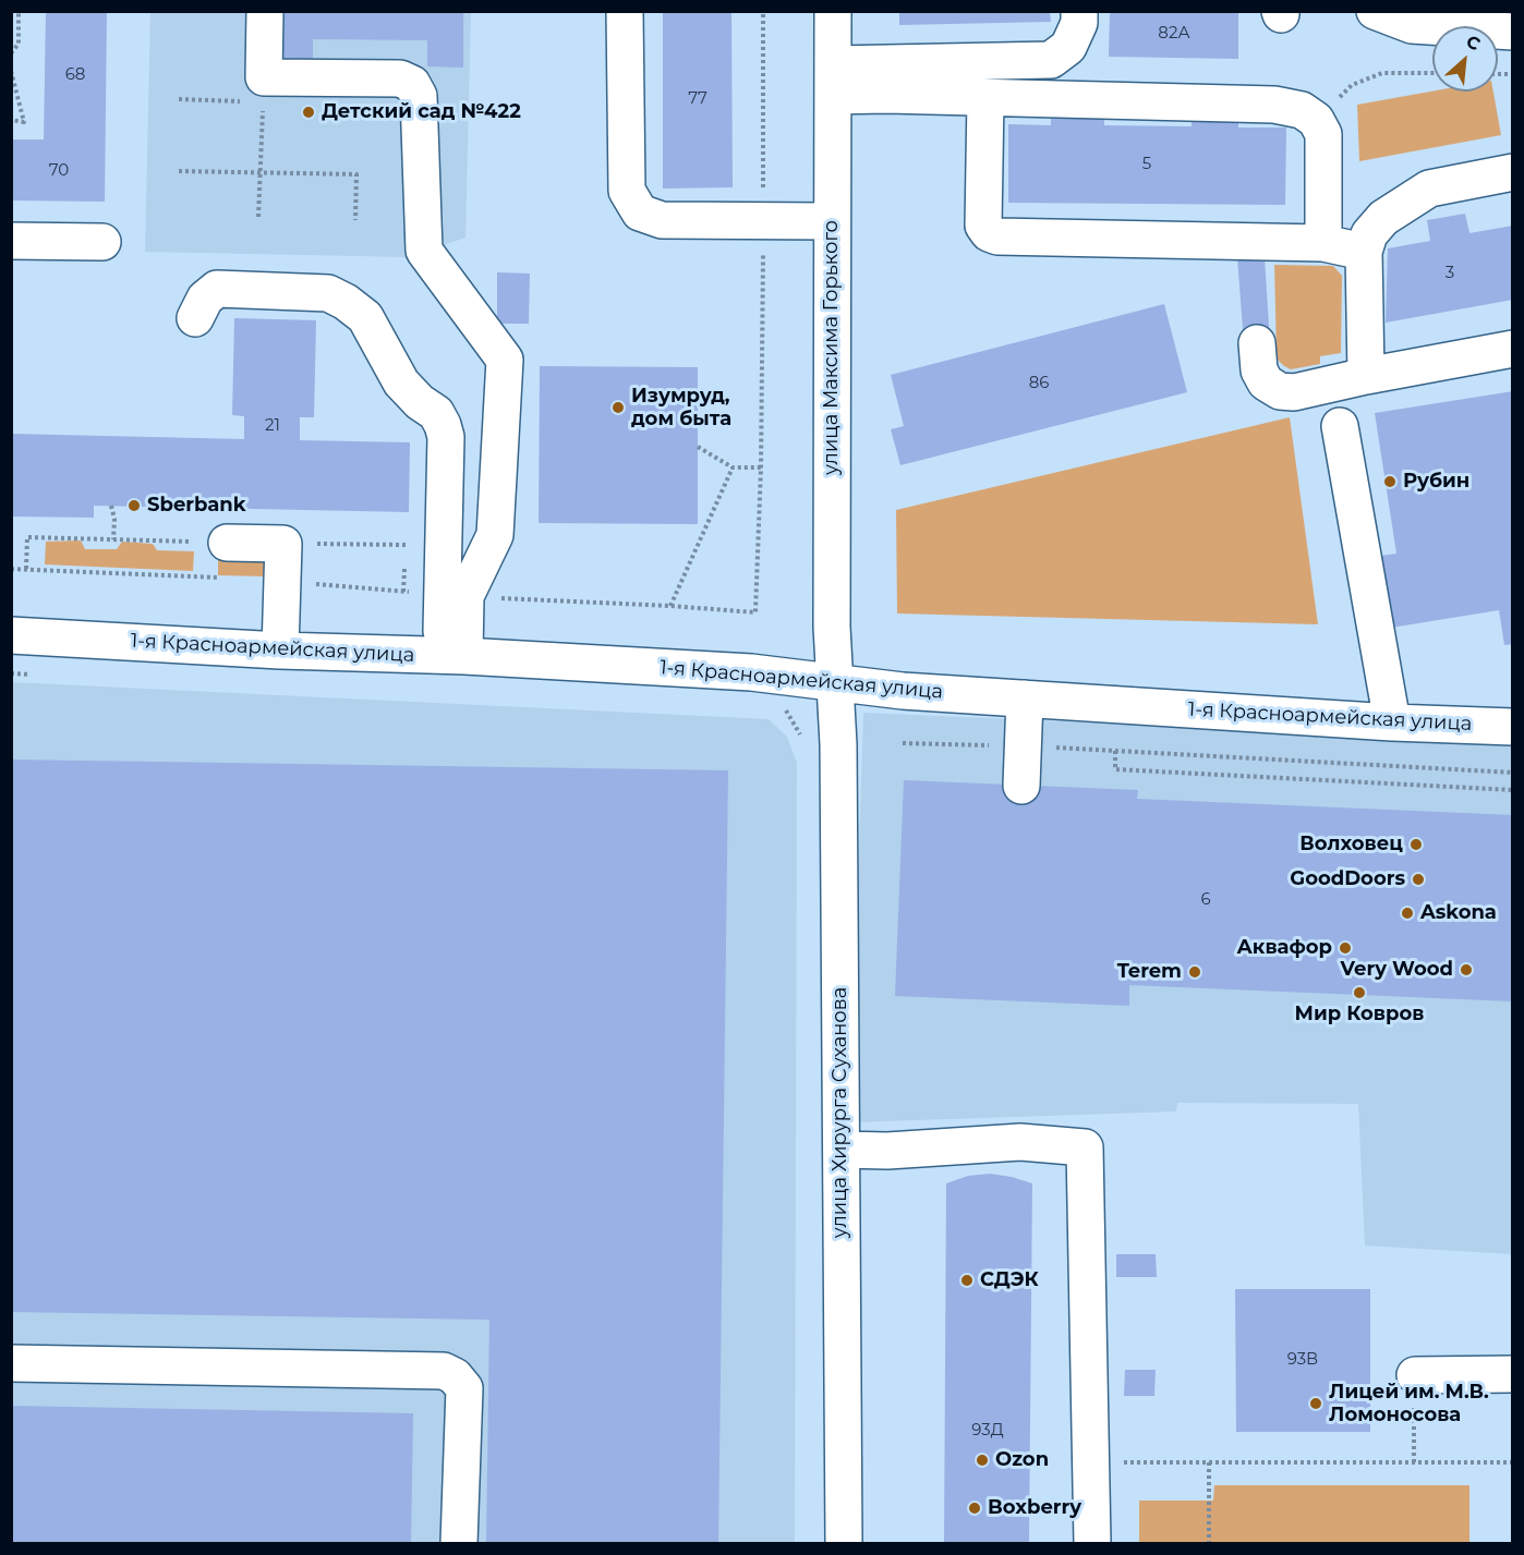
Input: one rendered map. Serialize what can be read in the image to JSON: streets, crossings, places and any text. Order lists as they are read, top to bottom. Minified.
{"streets":{"street":["улица Максима Горького","1-я Красноармейская улица","улица Хирурга Суханова"]},"crossings":[["улица Максима Горького","1-я Красноармейская улица"],["улица Максима Горького","улица Хирурга Суханова"],["1-я Красноармейская улица","улица Хирурга Суханова"]],"places":["Детский сад №422","Изумруд, дом быта","Рубин","Sberbank","Волховец","GoodDoors","Askona","Аквафор","Very Wood","Terem","Мир Ковров","СДЭК","Лицей им. М.В. Ломоносова","Ozon","Boxberry"],"house_numbers":["82А","68","77","5","70","3","86","21","6","93В","93Д"],"north":"top right"}
